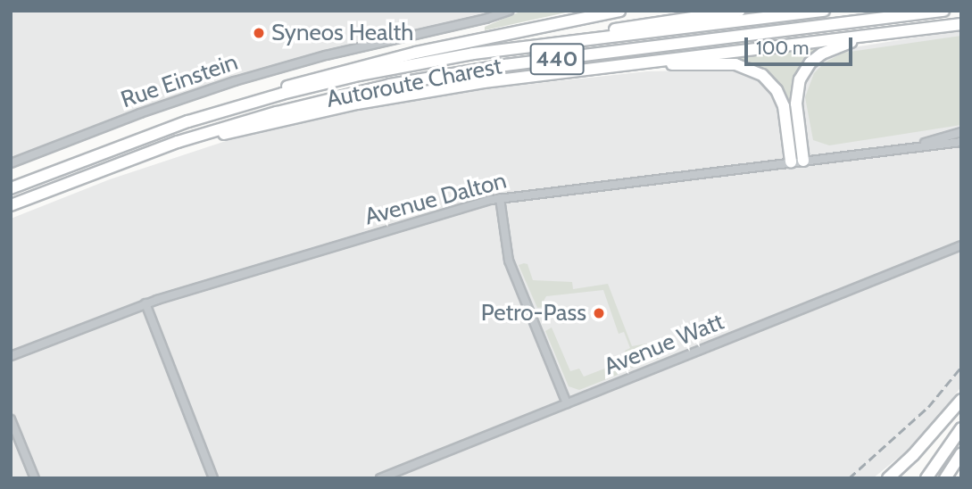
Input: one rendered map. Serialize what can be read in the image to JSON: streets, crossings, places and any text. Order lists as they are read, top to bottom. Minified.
{"streets":{"highway":["440","Autoroute Charest"],"street":["Rue Einstein","Avenue Dalton","Avenue Watt"]},"places":["Syneos Health","Petro-Pass"],"scale_bar":"100 m"}
